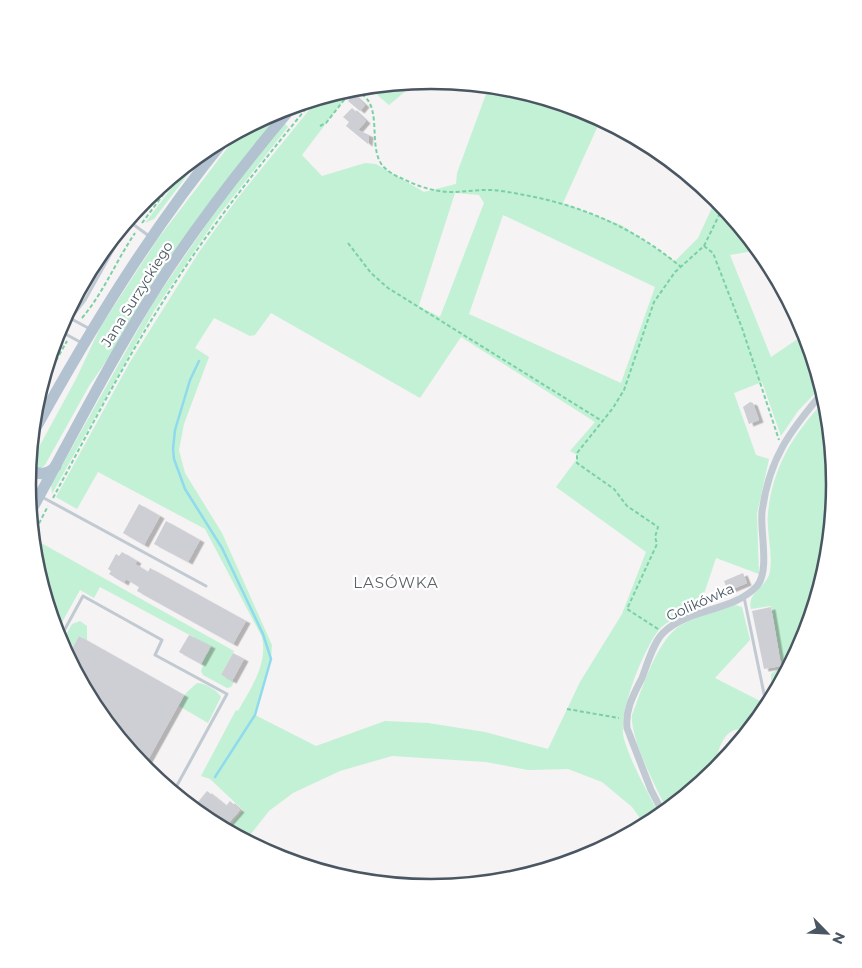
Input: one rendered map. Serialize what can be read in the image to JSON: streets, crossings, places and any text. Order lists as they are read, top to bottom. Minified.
{"streets":{"main road":["Jana Surzyckiego"],"street":["Golikówka"]},"districts":["LASÓWKA"],"north":"bottom right"}
